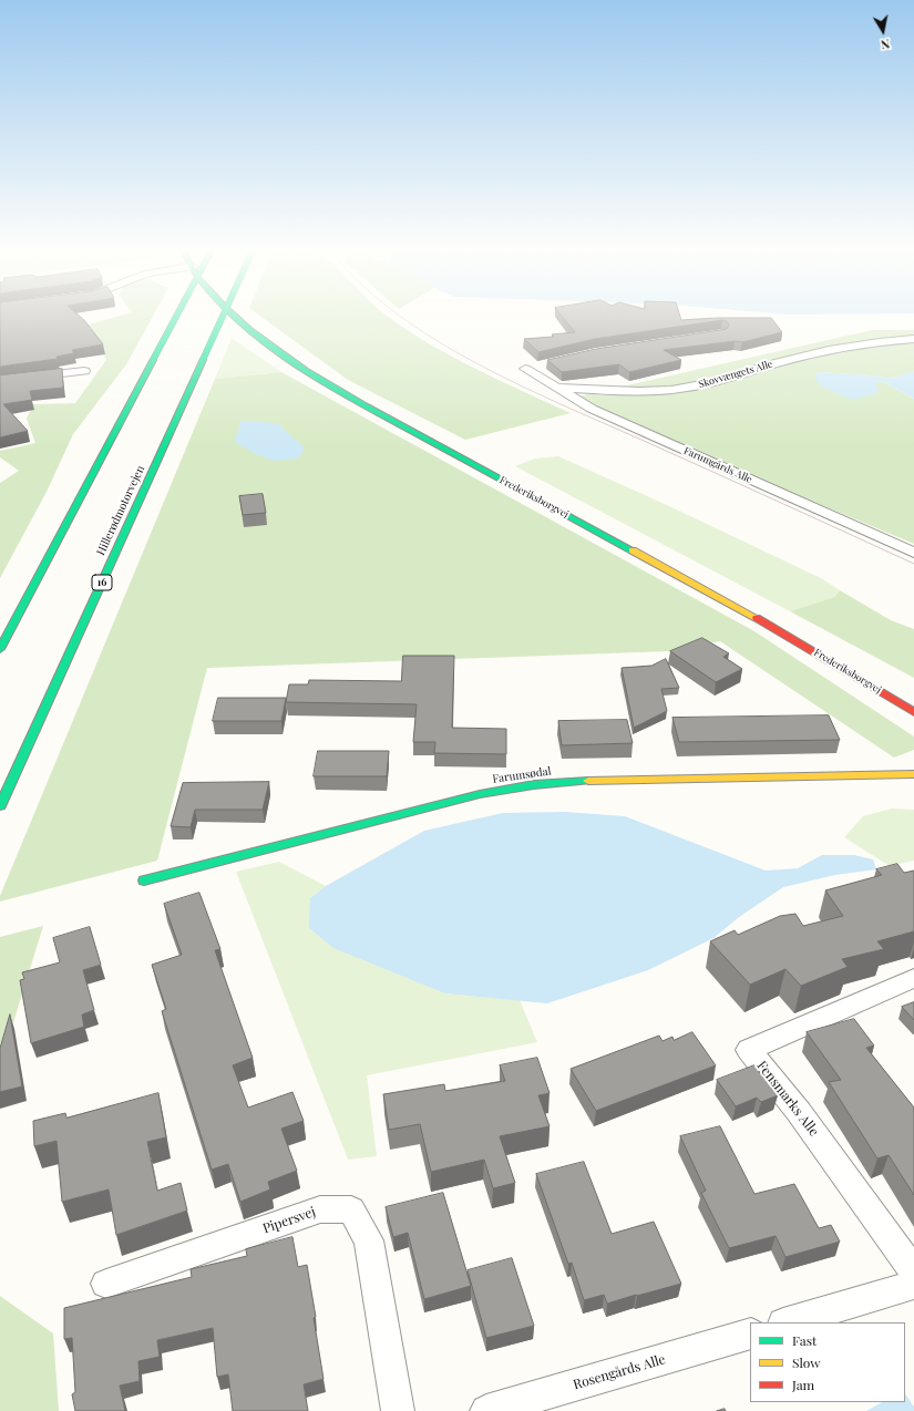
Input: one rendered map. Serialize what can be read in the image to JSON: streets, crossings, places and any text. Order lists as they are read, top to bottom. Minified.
{"streets":{"main road":["Frederiksborgvej","Hillerødmotorvejen","16","Farumsødal"],"street":["Skovvængets Alle","Farumgårds Alle","Fensmarks Alle","Pipersvej","Rosengårds Alle"]},"crossings":[["Skovvængets Alle","Farumgårds Alle"]],"legend":["Fast","Slow","Jam"],"north":"bottom"}
